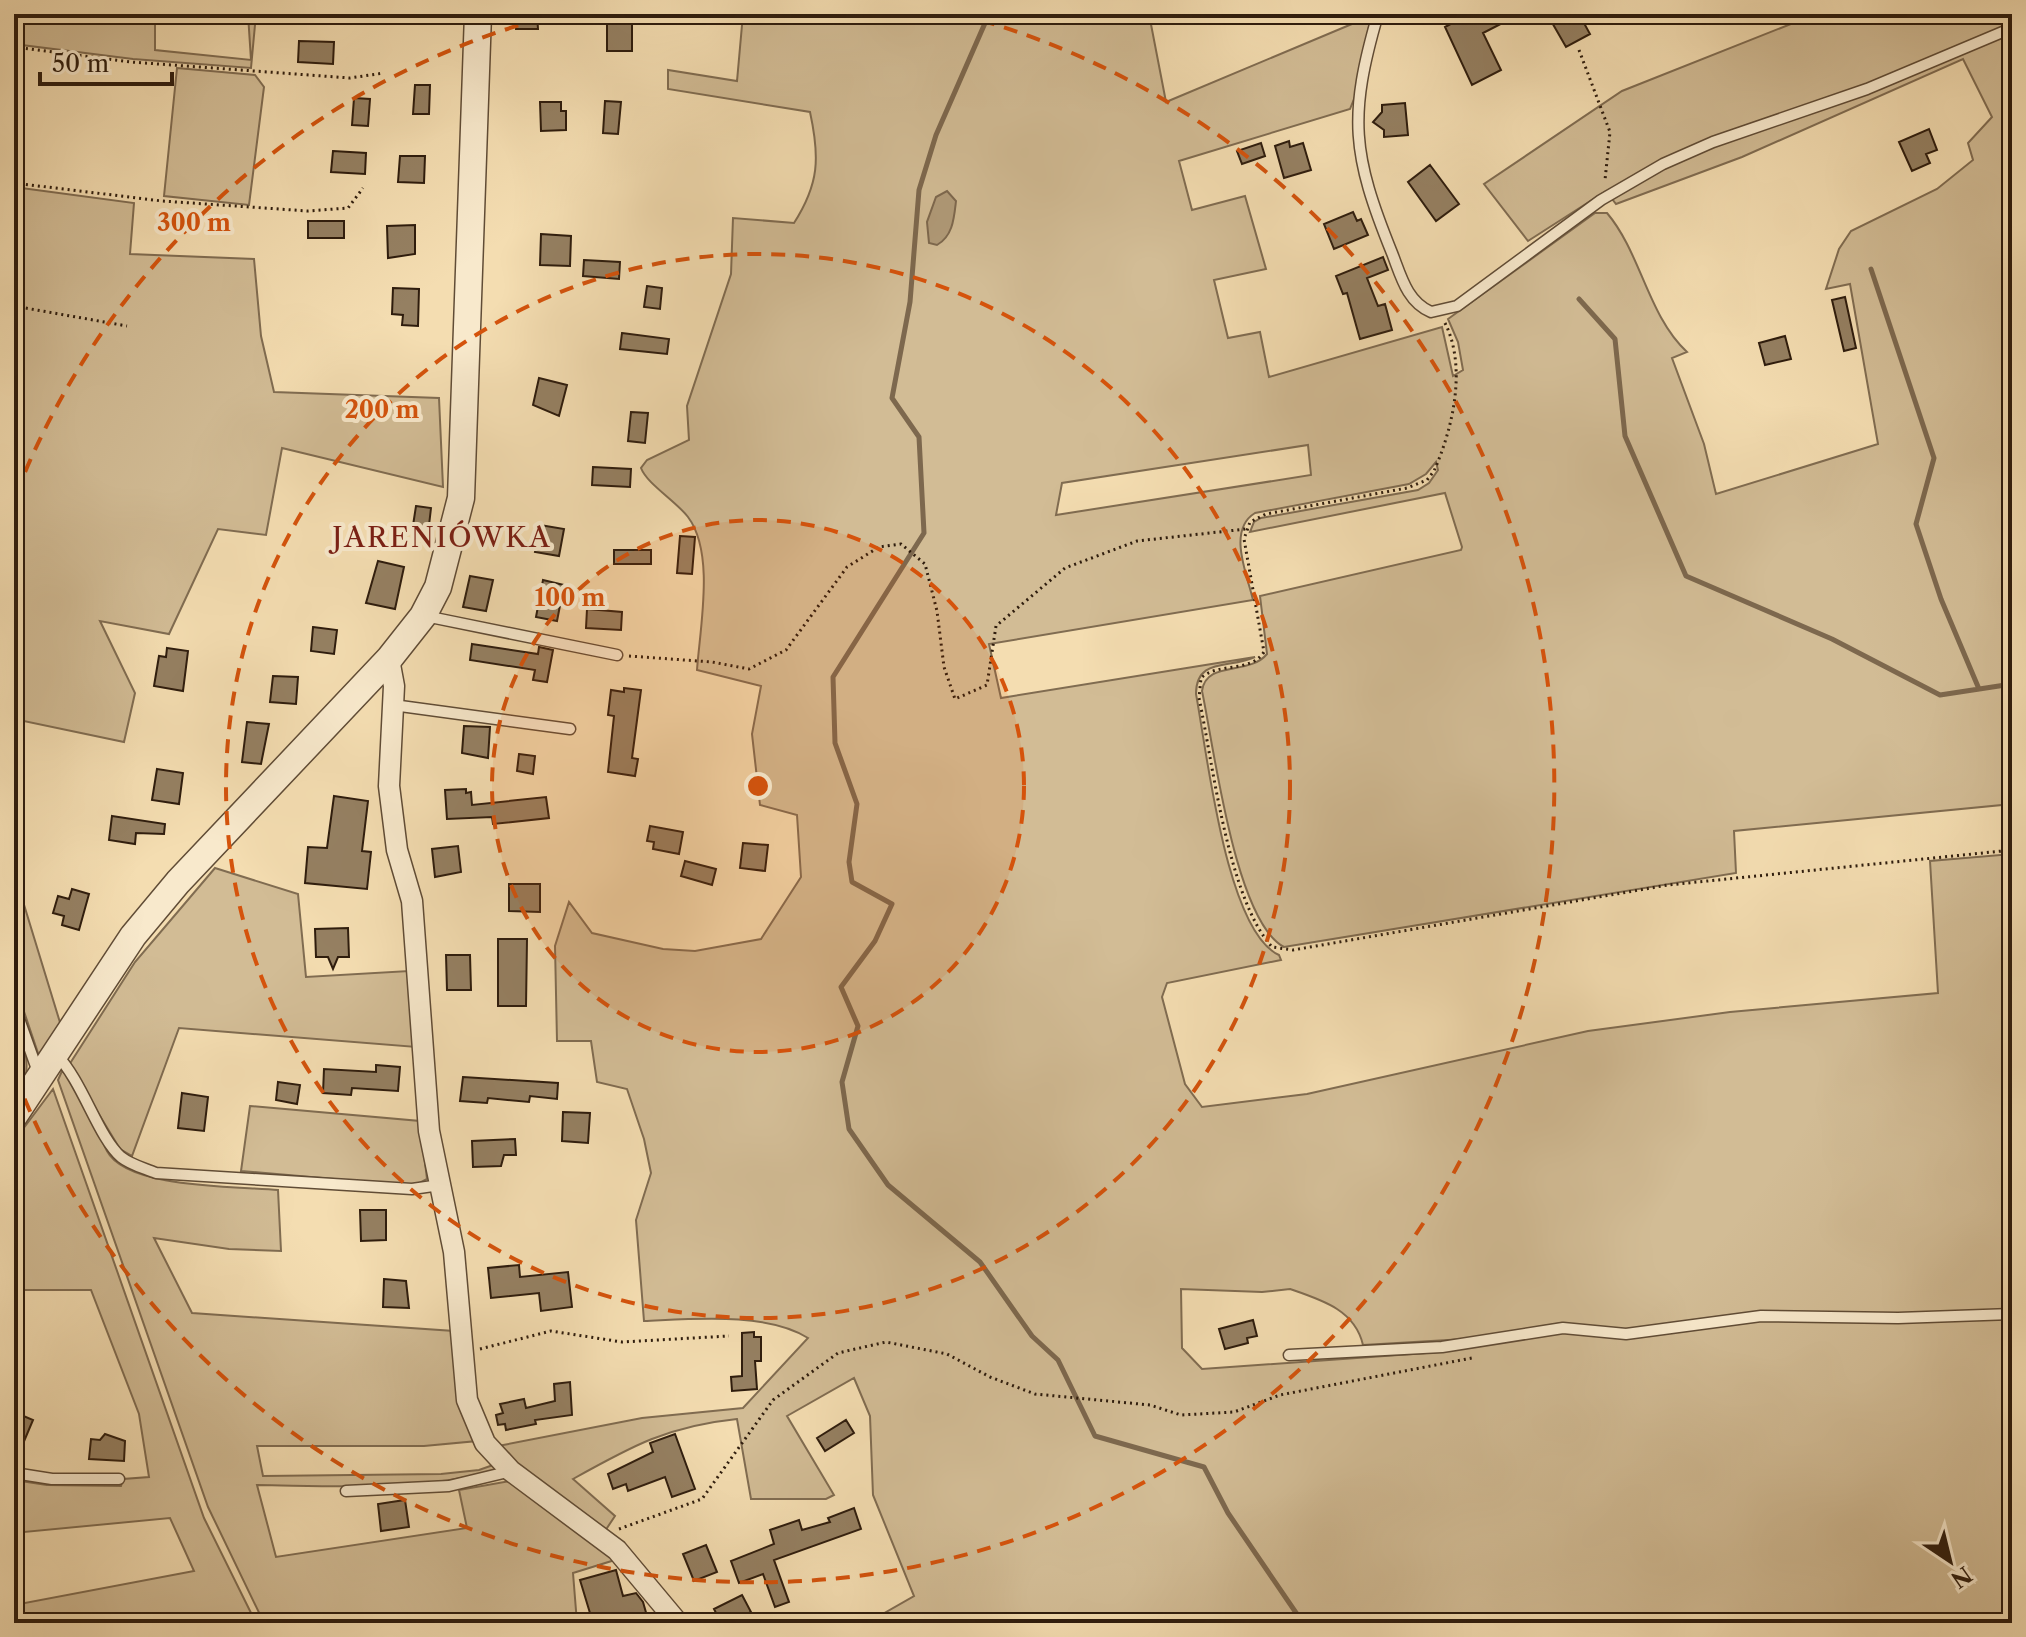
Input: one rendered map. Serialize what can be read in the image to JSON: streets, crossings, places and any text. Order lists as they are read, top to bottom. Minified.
{"districts":["JARENIÓWKA"],"scale_bar":"50 m","north":"bottom right","rings":["300 m","200 m","100 m"]}
